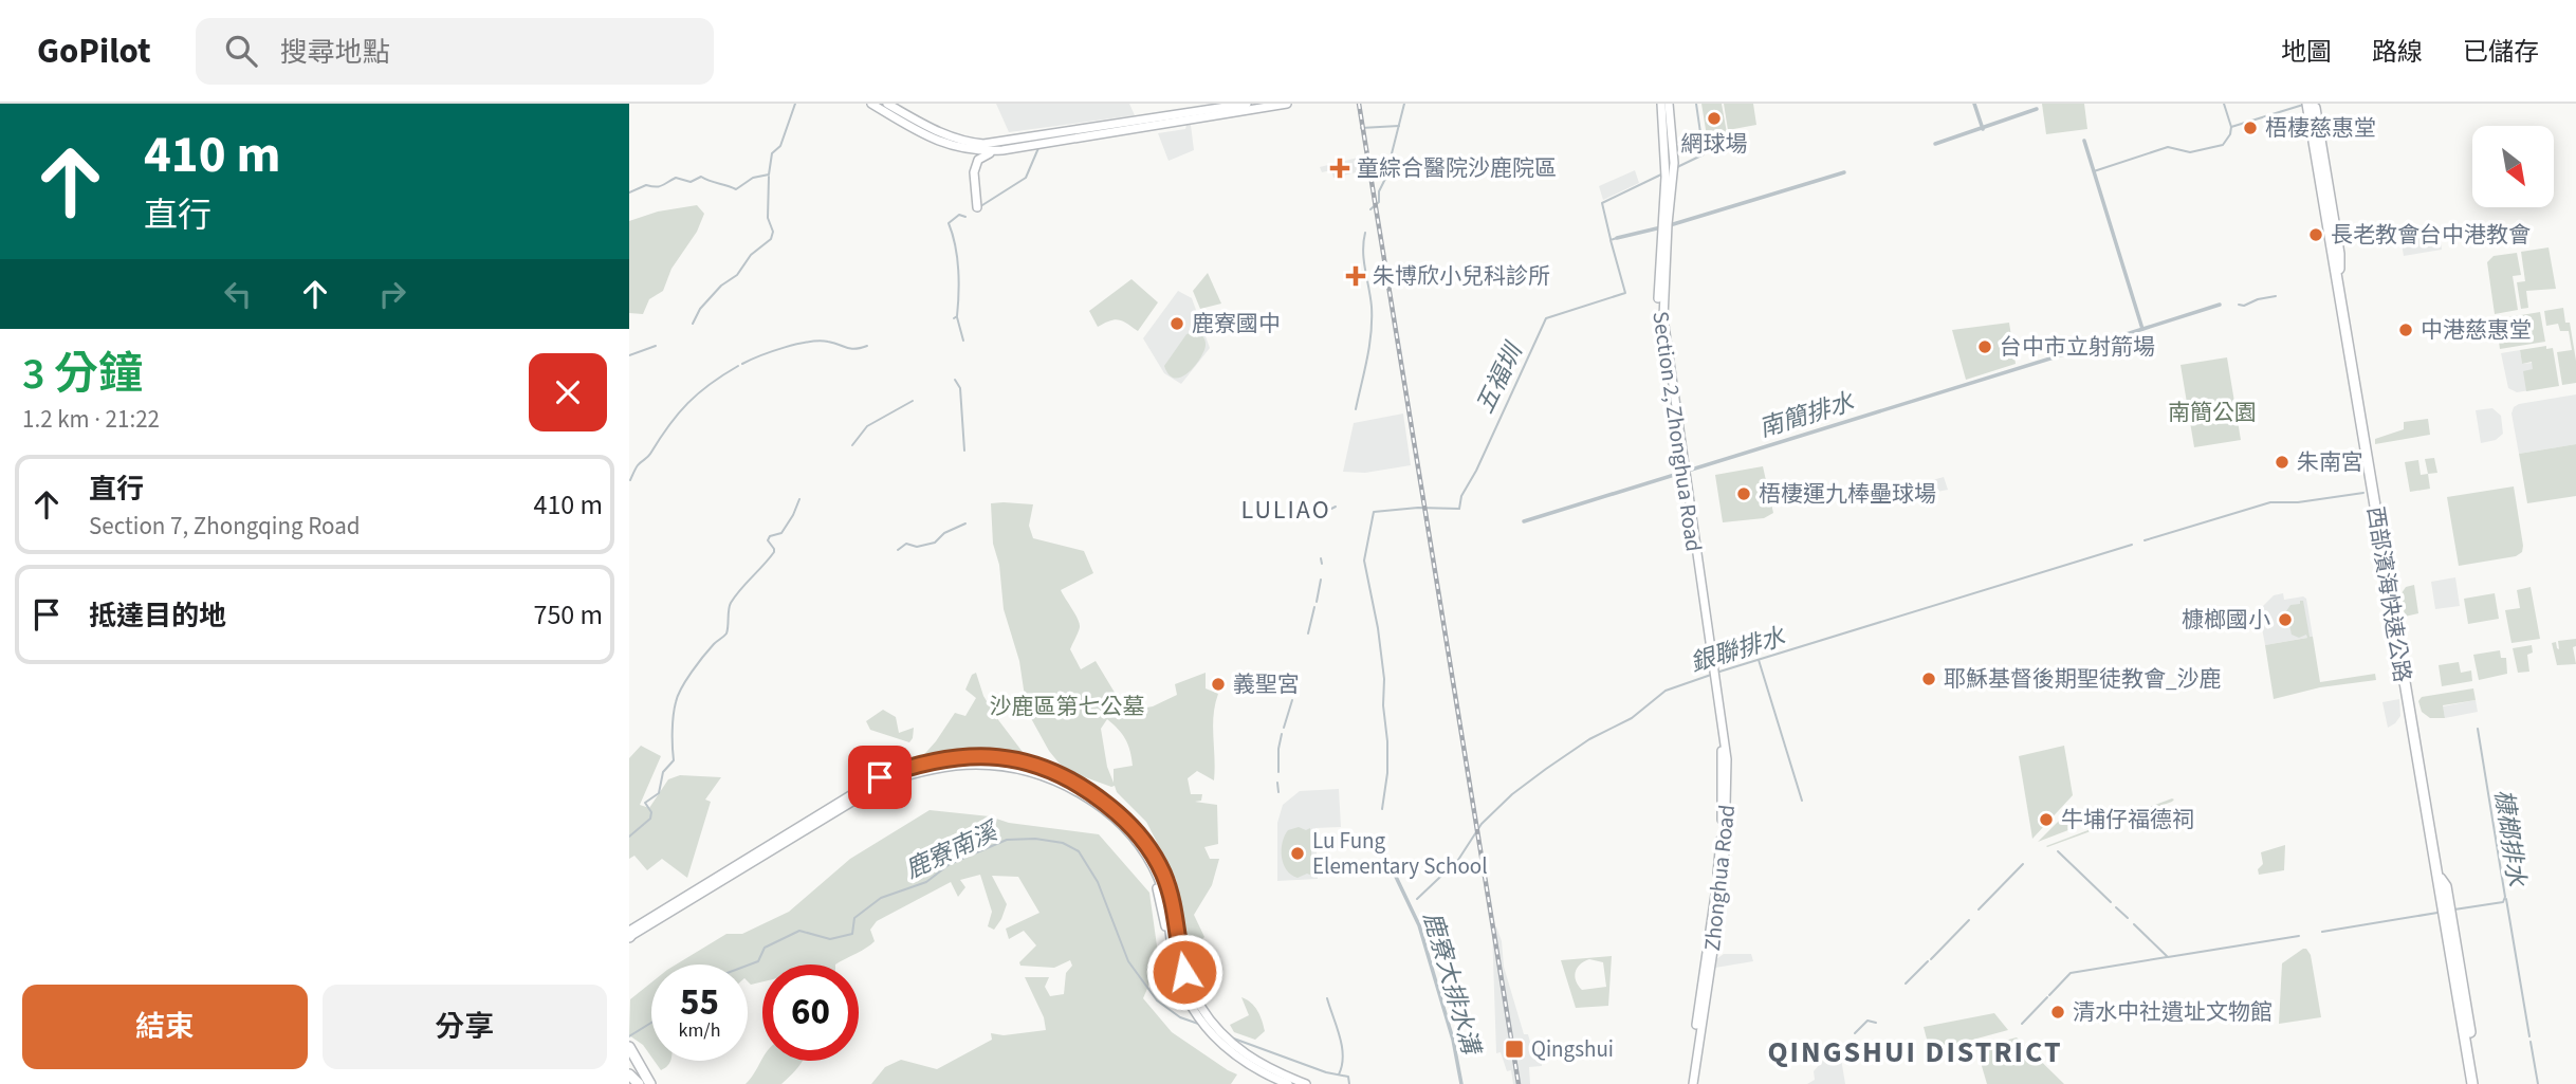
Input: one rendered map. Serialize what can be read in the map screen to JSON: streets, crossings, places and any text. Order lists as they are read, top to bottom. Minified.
{"streets":{"highway":["西部濱海快速公路"],"main road":["Section 2, Zhonghua Road","Zhonghua Road"]},"crossings":[["Section 2, Zhonghua Road","Zhonghua Road"]],"districts":["LULIAO","QINGSHUI DISTRICT"],"water":["五福圳","南簡排水","銀聯排水","槺榔排水","鹿寮南溪","鹿寮大排水溝"],"parks":["南簡公園","沙鹿區第七公墓"],"places":{"other":["網球場","梧棲慈惠堂","長老教會台中港教會","鹿寮國中","中港慈惠堂","台中市立射箭場","朱南宮","梧棲運九棒壘球場","槺榔國小","耶穌基督後期聖徒教會_沙鹿","義聖宮","牛埔仔福德祠","Lu Fung Elementary School","清水中社遺址文物館"],"health":["童綜合醫院沙鹿院區","朱博欣小兒科診所"],"transit":["Qingshui"]},"north":"bottom right","page":{"header":"GoPilot","search":"搜尋地點","nav":["地圖","路線","已儲存"],"turn":["410 m","直行"],"heading":["3 分鐘","1.2 km · 21:22"],"list":[{"name":"直行","note":"Section 7, Zhongqing Road","value":"410 m"},{"name":"抵達目的地","value":"750 m"}],"speed":"55 km/h","limit":"60","buttons":["結束","分享"]}}
